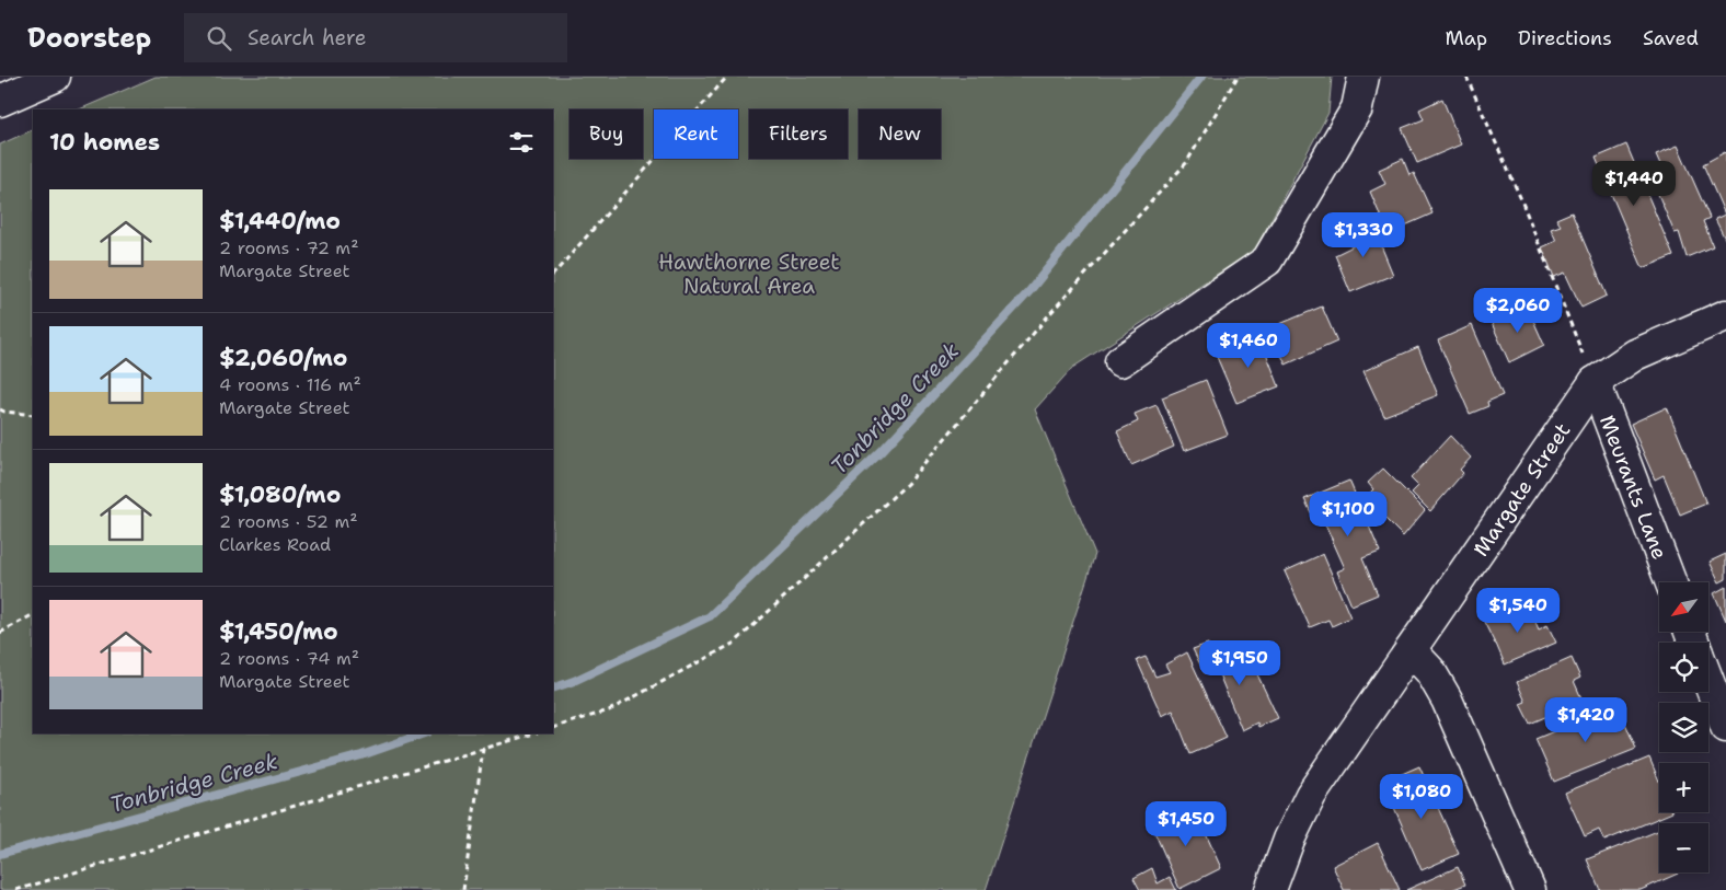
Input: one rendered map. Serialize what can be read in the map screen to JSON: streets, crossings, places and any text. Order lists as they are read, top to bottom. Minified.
{"streets":{"street":["Meurants Lane","Margate Street"]},"crossings":[["Meurants Lane","Margate Street"]],"water":["Tonbridge Creek"],"parks":["Hawthorne Street Natural Area"],"north":"bottom left","page":{"header":"Doorstep","search":"Search here","nav":["Map","Directions","Saved"],"chip":["Buy","Rent","Filters","New"],"heading":"10 homes","price":["$1,440","$1,330","$2,060","$1,460","$1,100","$1,540","$1,950","$1,420","$1,080","$1,450"],"list":[{"name":"$1,440/mo","note":"2 rooms · 72 m² · Margate Street"},{"name":"$2,060/mo","note":"4 rooms · 116 m² · Margate Street"},{"name":"$1,080/mo","note":"2 rooms · 52 m² · Clarkes Road"},{"name":"$1,450/mo","note":"2 rooms · 74 m² · Margate Street"}],"map_buttons":["+","−"]}}
